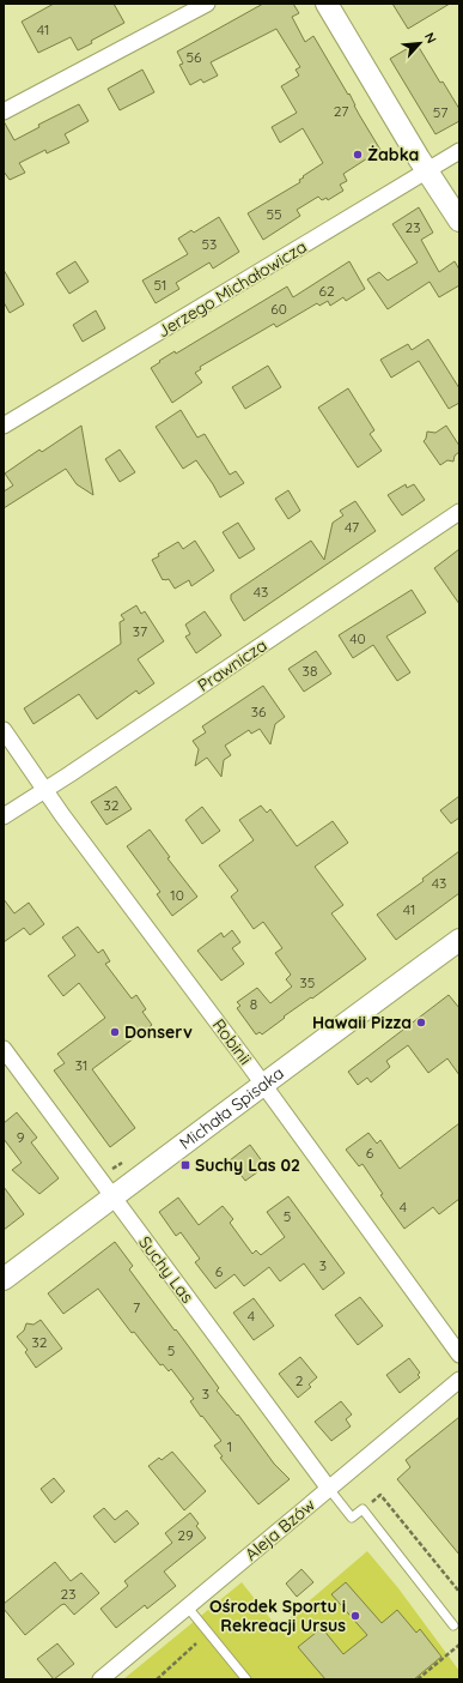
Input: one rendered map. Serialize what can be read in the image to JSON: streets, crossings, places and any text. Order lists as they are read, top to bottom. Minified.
{"streets":{"street":["Jerzego Michałowicza","Prawnicza","Robinii","Michała Spisaka","Suchy Las","Aleja Bzów"]},"crossings":[["Prawnicza","Robinii"],["Robinii","Michała Spisaka"],["Michała Spisaka","Suchy Las"],["Suchy Las","Aleja Bzów"]],"places":{"other":["Żabka","Hawaii Pizza","Donserv","Ośrodek Sportu i Rekreacji Ursus"],"transit":["Suchy Las 02"]},"house_numbers":["41","56","27","57","55","23","53","51","62","60","47","43","37","40","38","36","32","43","10","41","35","8","31","9","6","4","5","3","6","7","4","32","5","2","3","1","29","23"],"north":"top right"}
